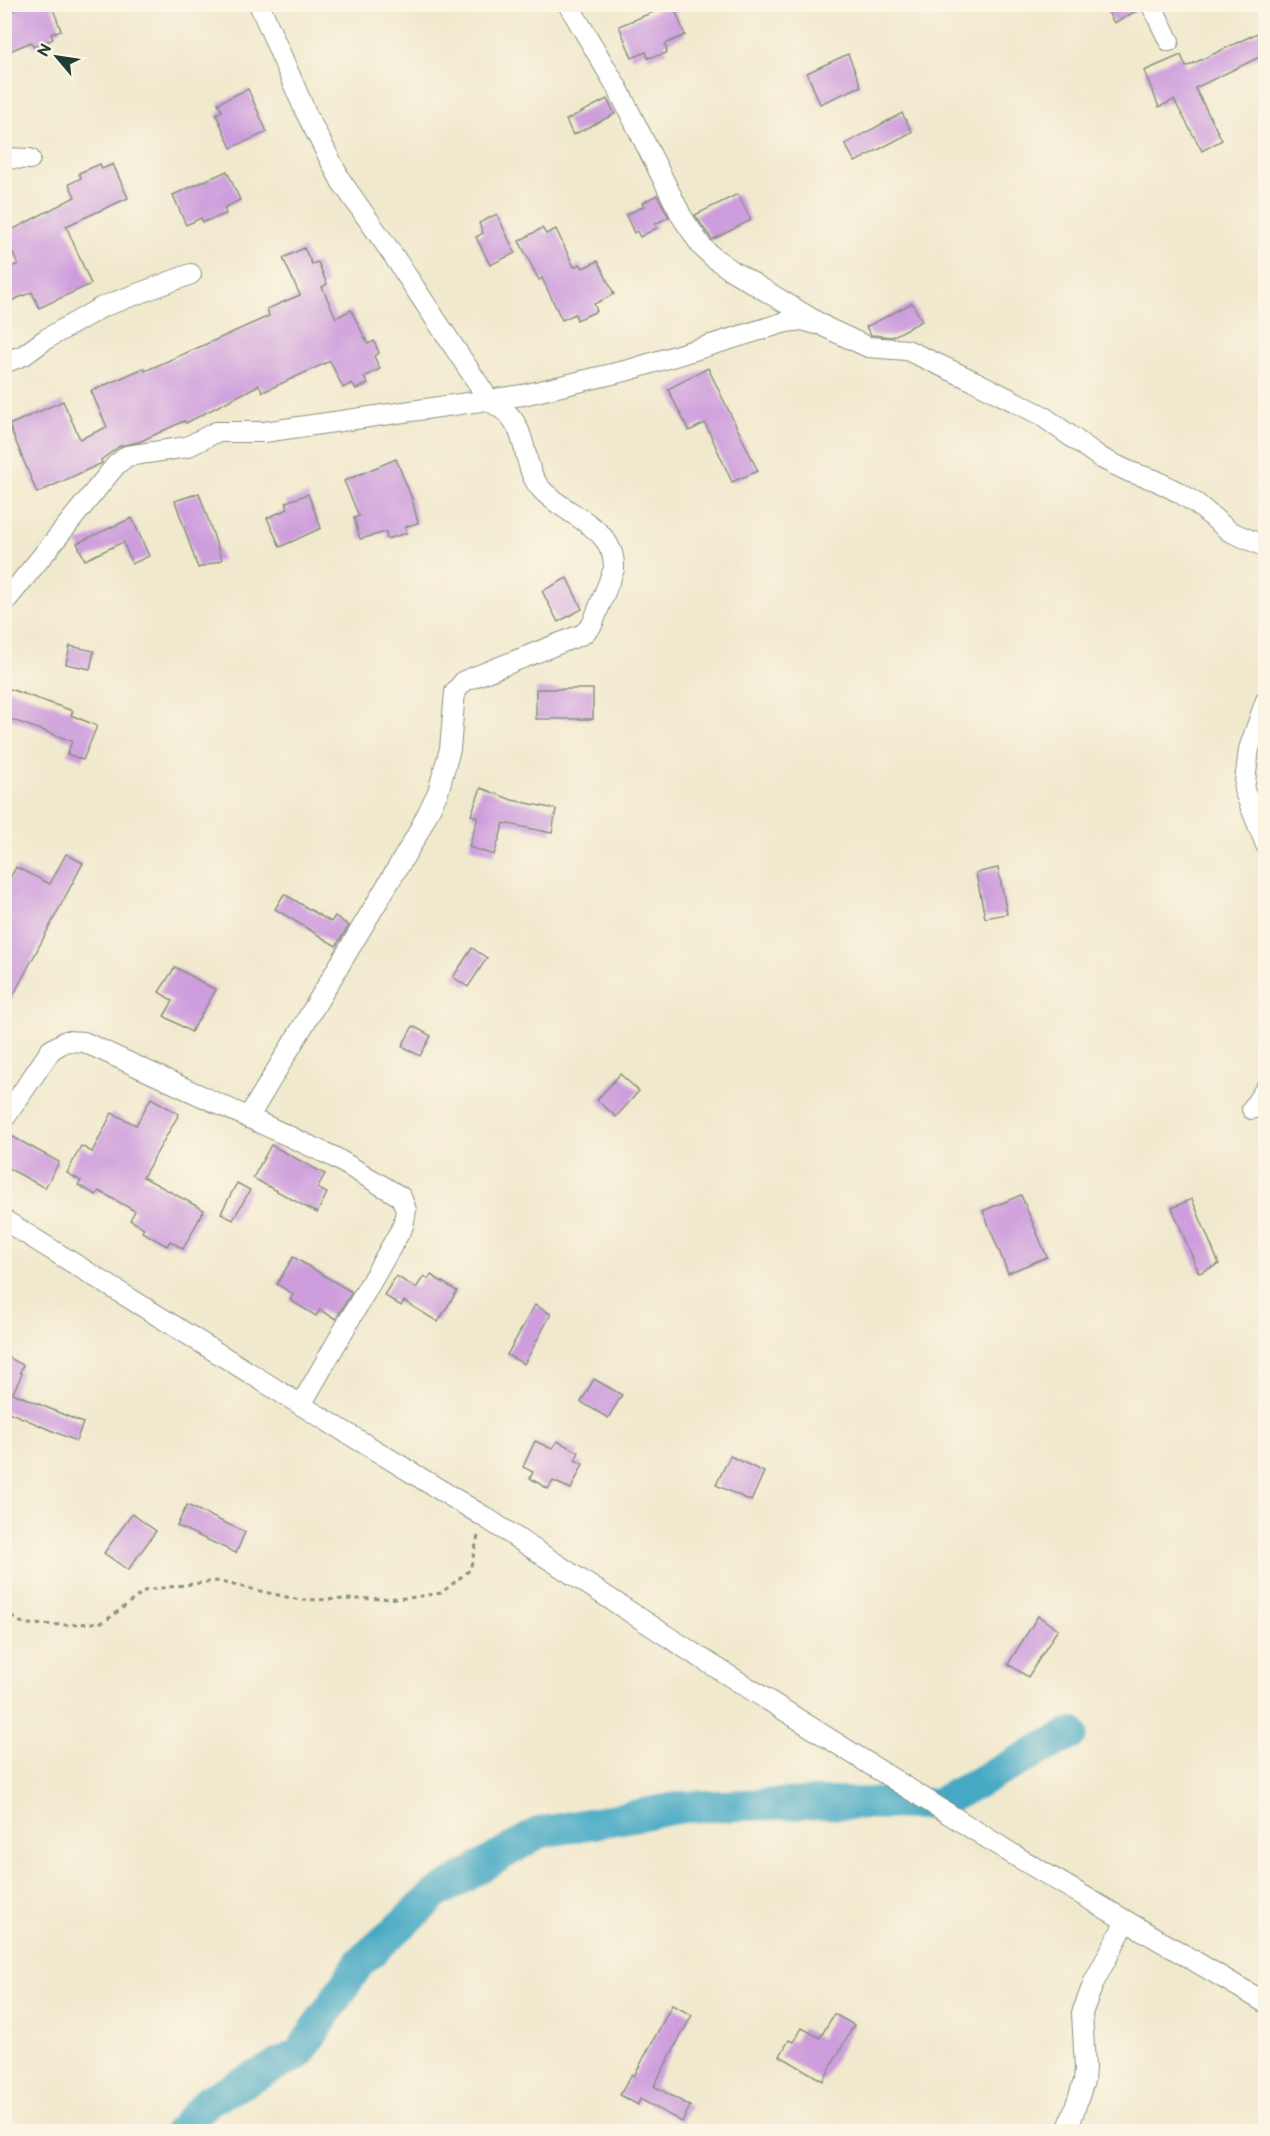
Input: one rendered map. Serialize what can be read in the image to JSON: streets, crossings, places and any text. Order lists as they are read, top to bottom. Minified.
{"north":"top left"}
